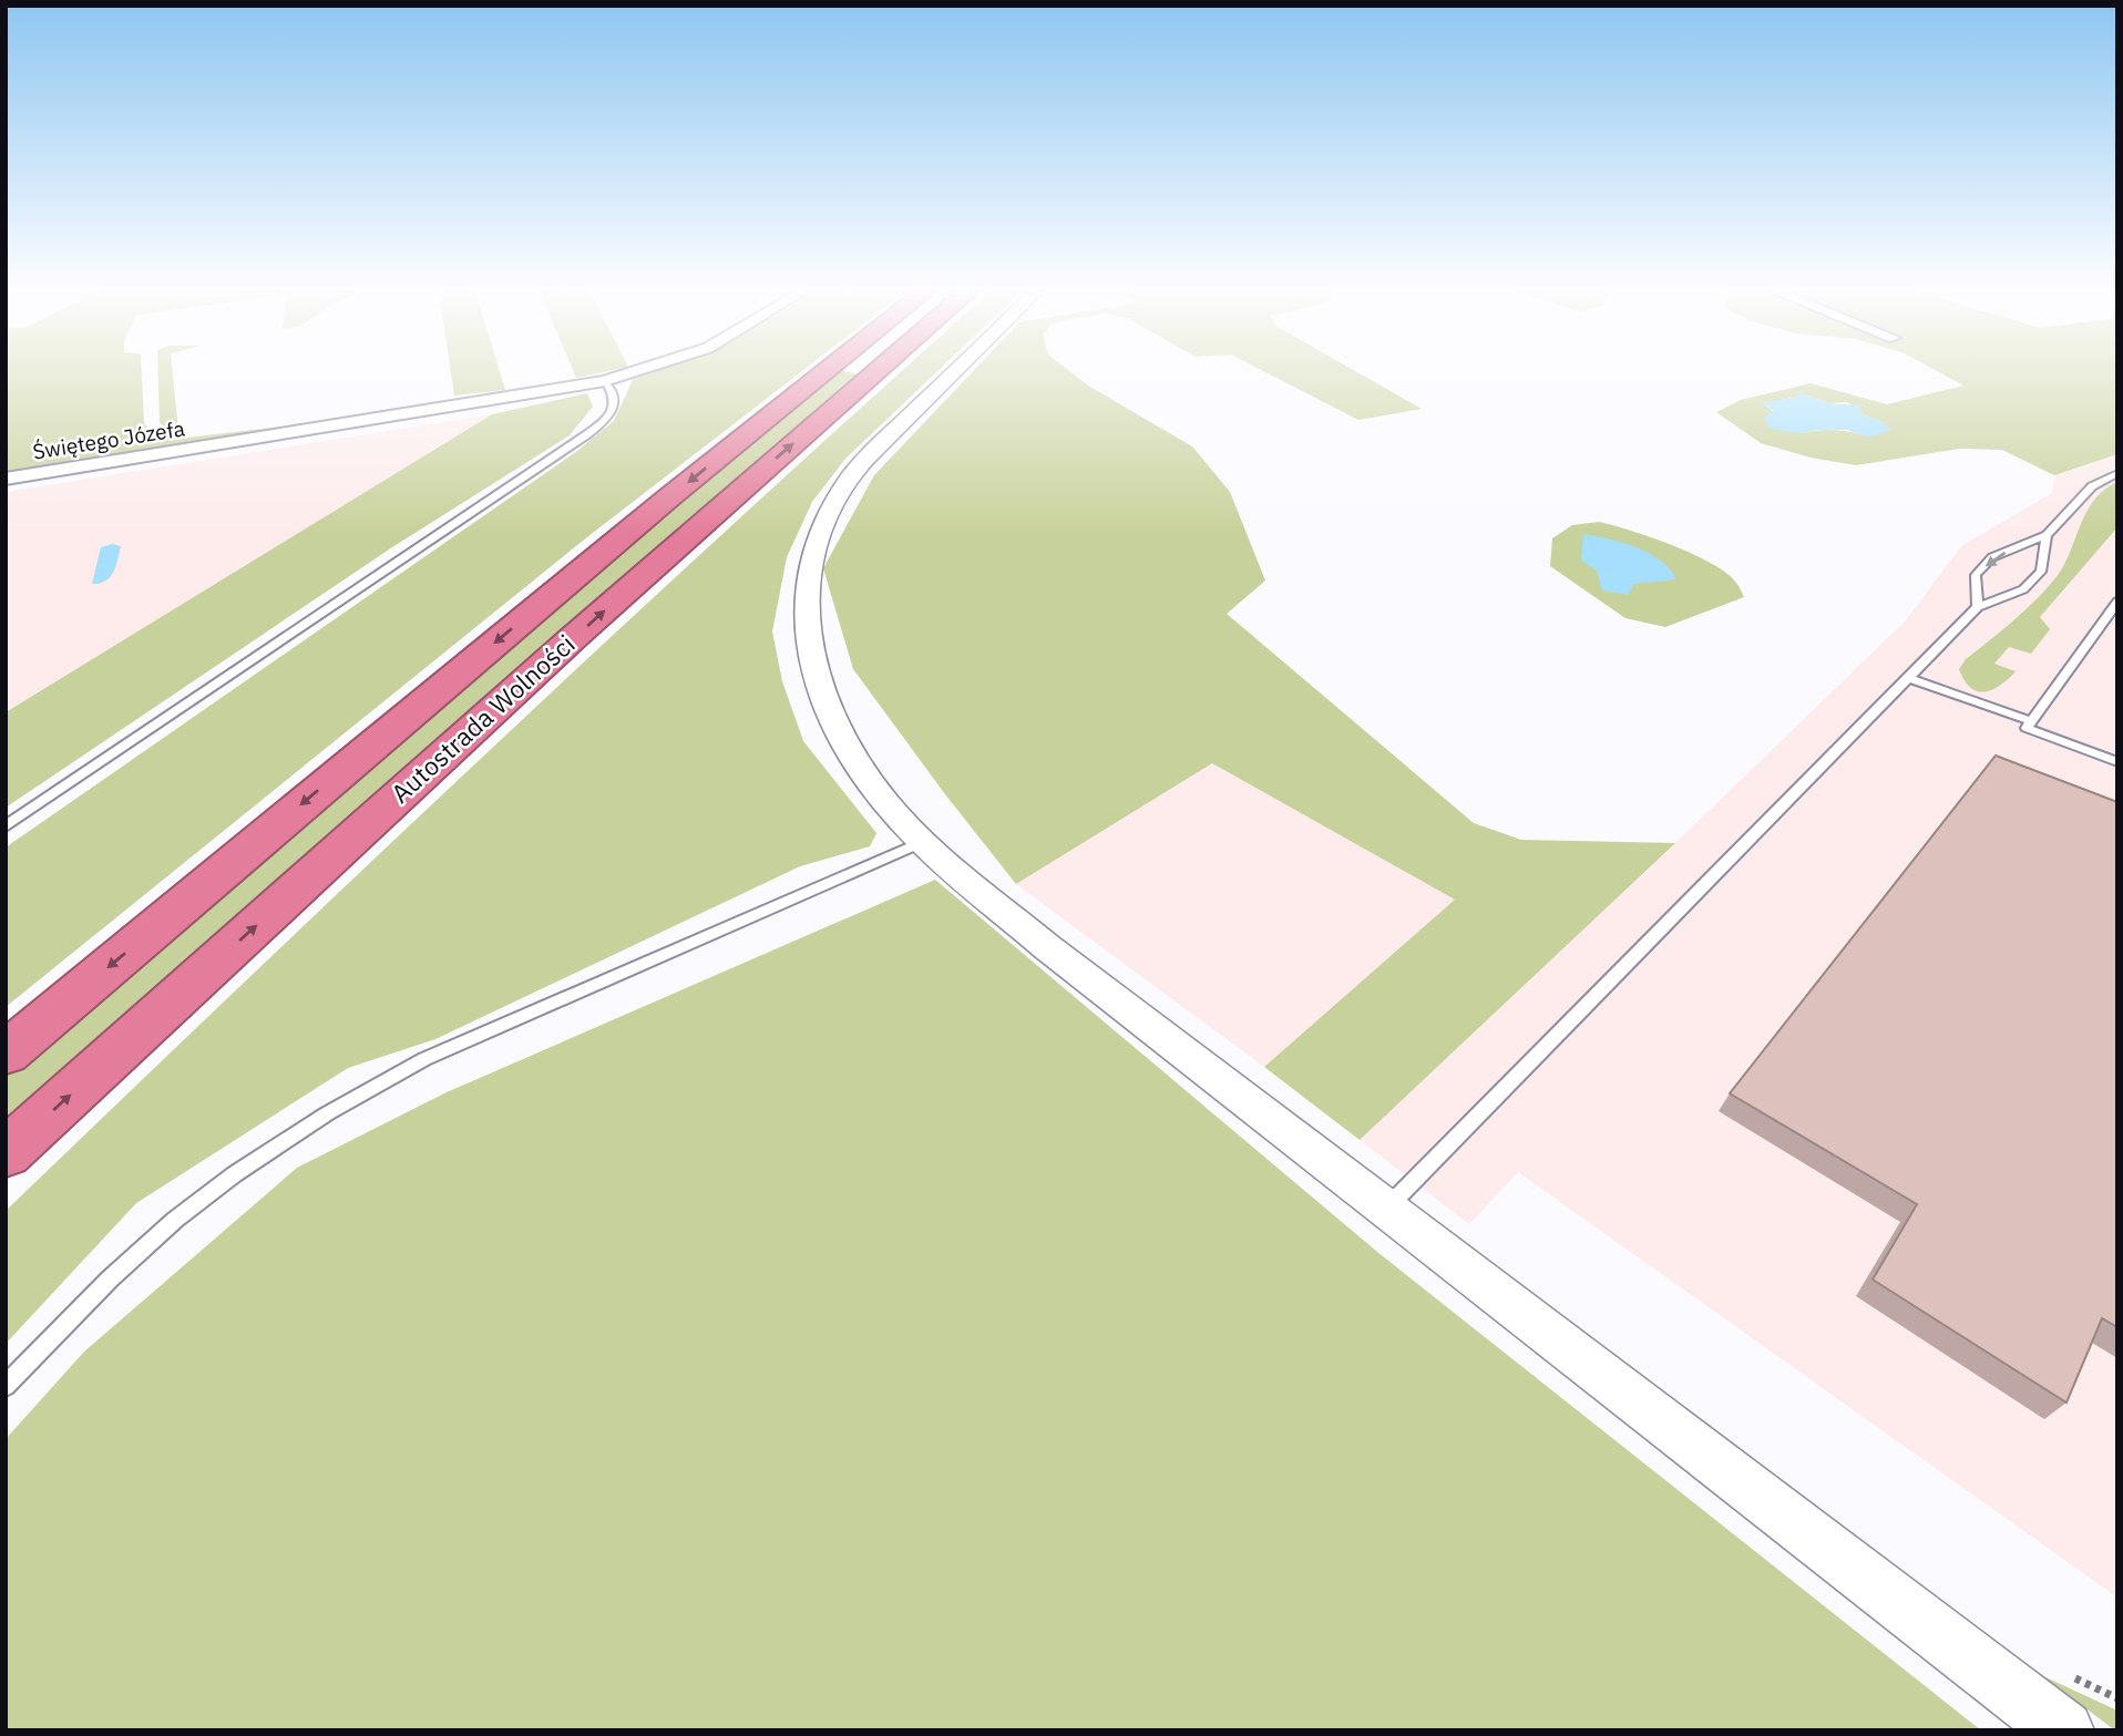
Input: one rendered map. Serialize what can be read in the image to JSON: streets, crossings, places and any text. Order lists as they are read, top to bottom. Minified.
{"streets":{"highway":["Autostrada Wolności"],"street":["Świętego Józefa"]}}
